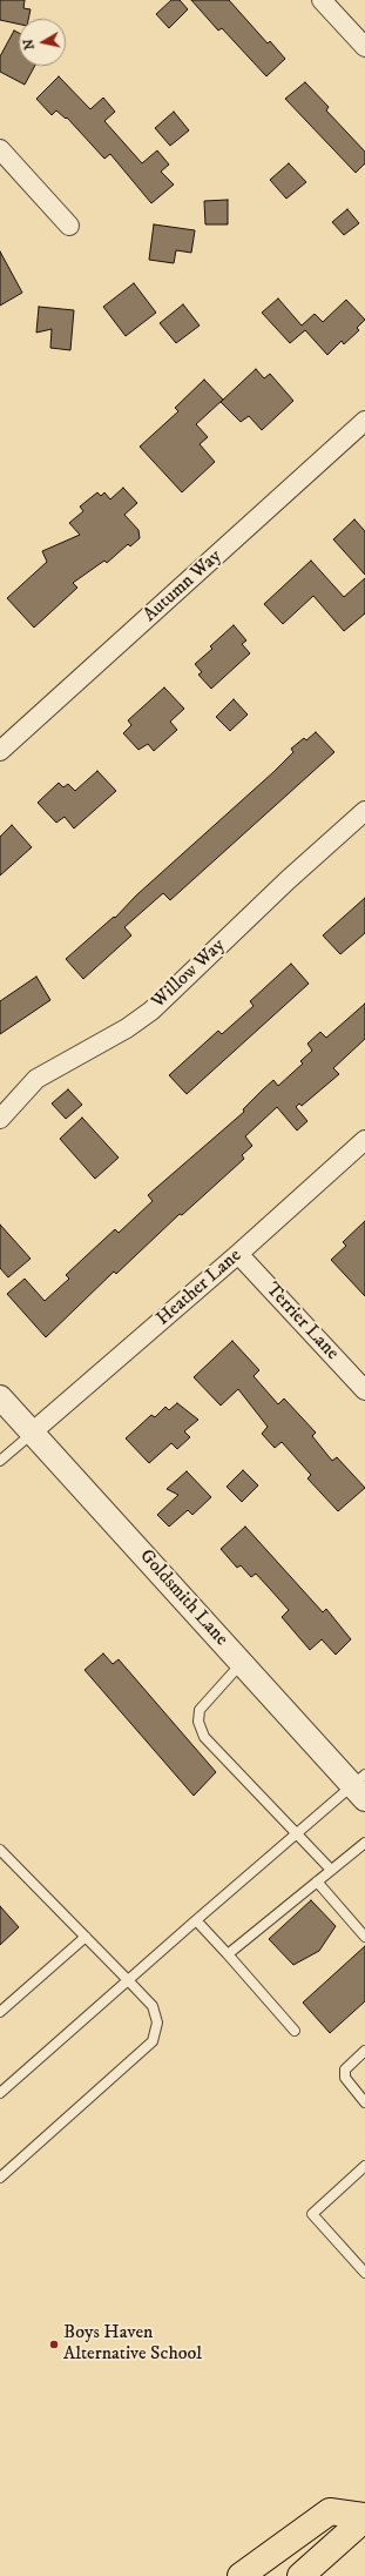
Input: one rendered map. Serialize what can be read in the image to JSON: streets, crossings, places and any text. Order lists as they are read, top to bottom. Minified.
{"streets":{"street":["Autumn Way","Willow Way","Heather Lane","Terrier Lane","Goldsmith Lane"]},"crossings":[["Heather Lane","Terrier Lane"],["Heather Lane","Goldsmith Lane"]],"places":["Boys Haven Alternative School"],"north":"left"}
